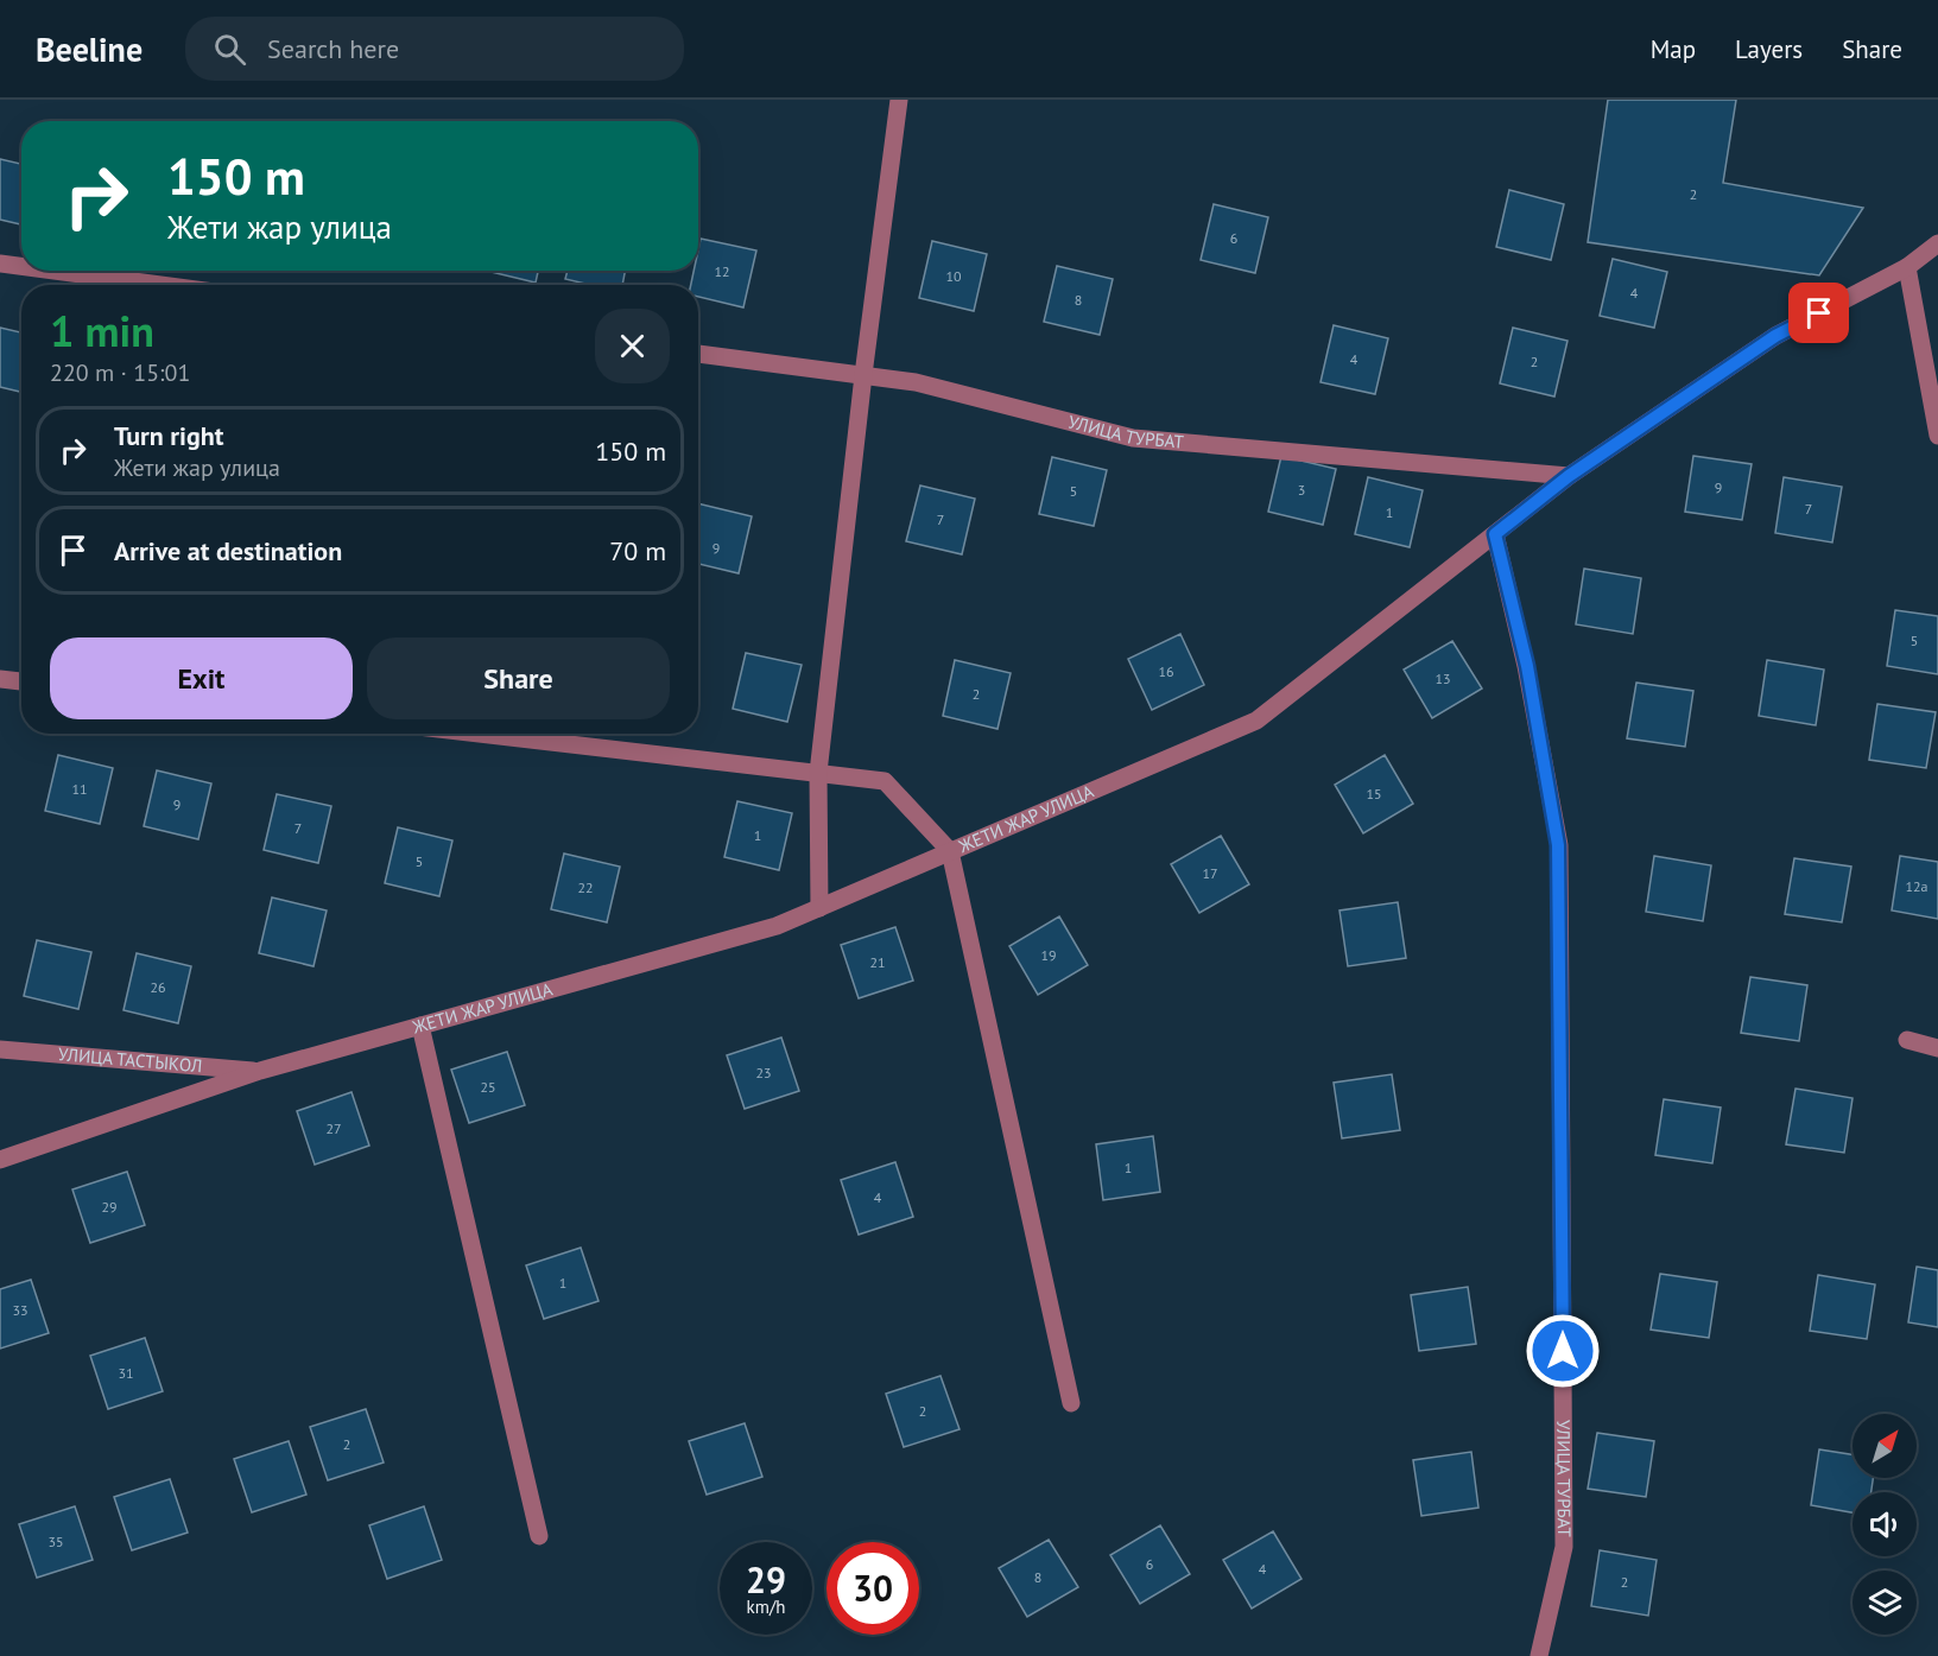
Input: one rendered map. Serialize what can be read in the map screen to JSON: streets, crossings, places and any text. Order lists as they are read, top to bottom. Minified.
{"streets":{"street":["УЛИЦА ТУРБАТ","ЖЕТИ ЖАР УЛИЦА","УЛИЦА ТАСТЫКОЛ"]},"crossings":[["УЛИЦА ТУРБАТ","ЖЕТИ ЖАР УЛИЦА"],["ЖЕТИ ЖАР УЛИЦА","УЛИЦА ТАСТЫКОЛ"]],"house_numbers":["2","6","12","10","4","8","4","2","9","3","5","7","1","7","9","5","16","13","2","11","15","9","7","1","5","17","12а","22","19","21","26","23","25","27","1","4","29","1","33","31","2","2","35","6","4","8","2"],"north":"top right","page":{"header":"Beeline","search":"Search here","nav":["Map","Layers","Share"],"turn":["150 m","Жети жар улица"],"heading":["1 min","220 m · 15:01"],"list":[{"name":"Turn right","note":"Жети жар улица","value":"150 m"},{"name":"Arrive at destination","value":"70 m"}],"buttons":["Exit","Share"],"speed":"29 km/h","limit":"30"}}
